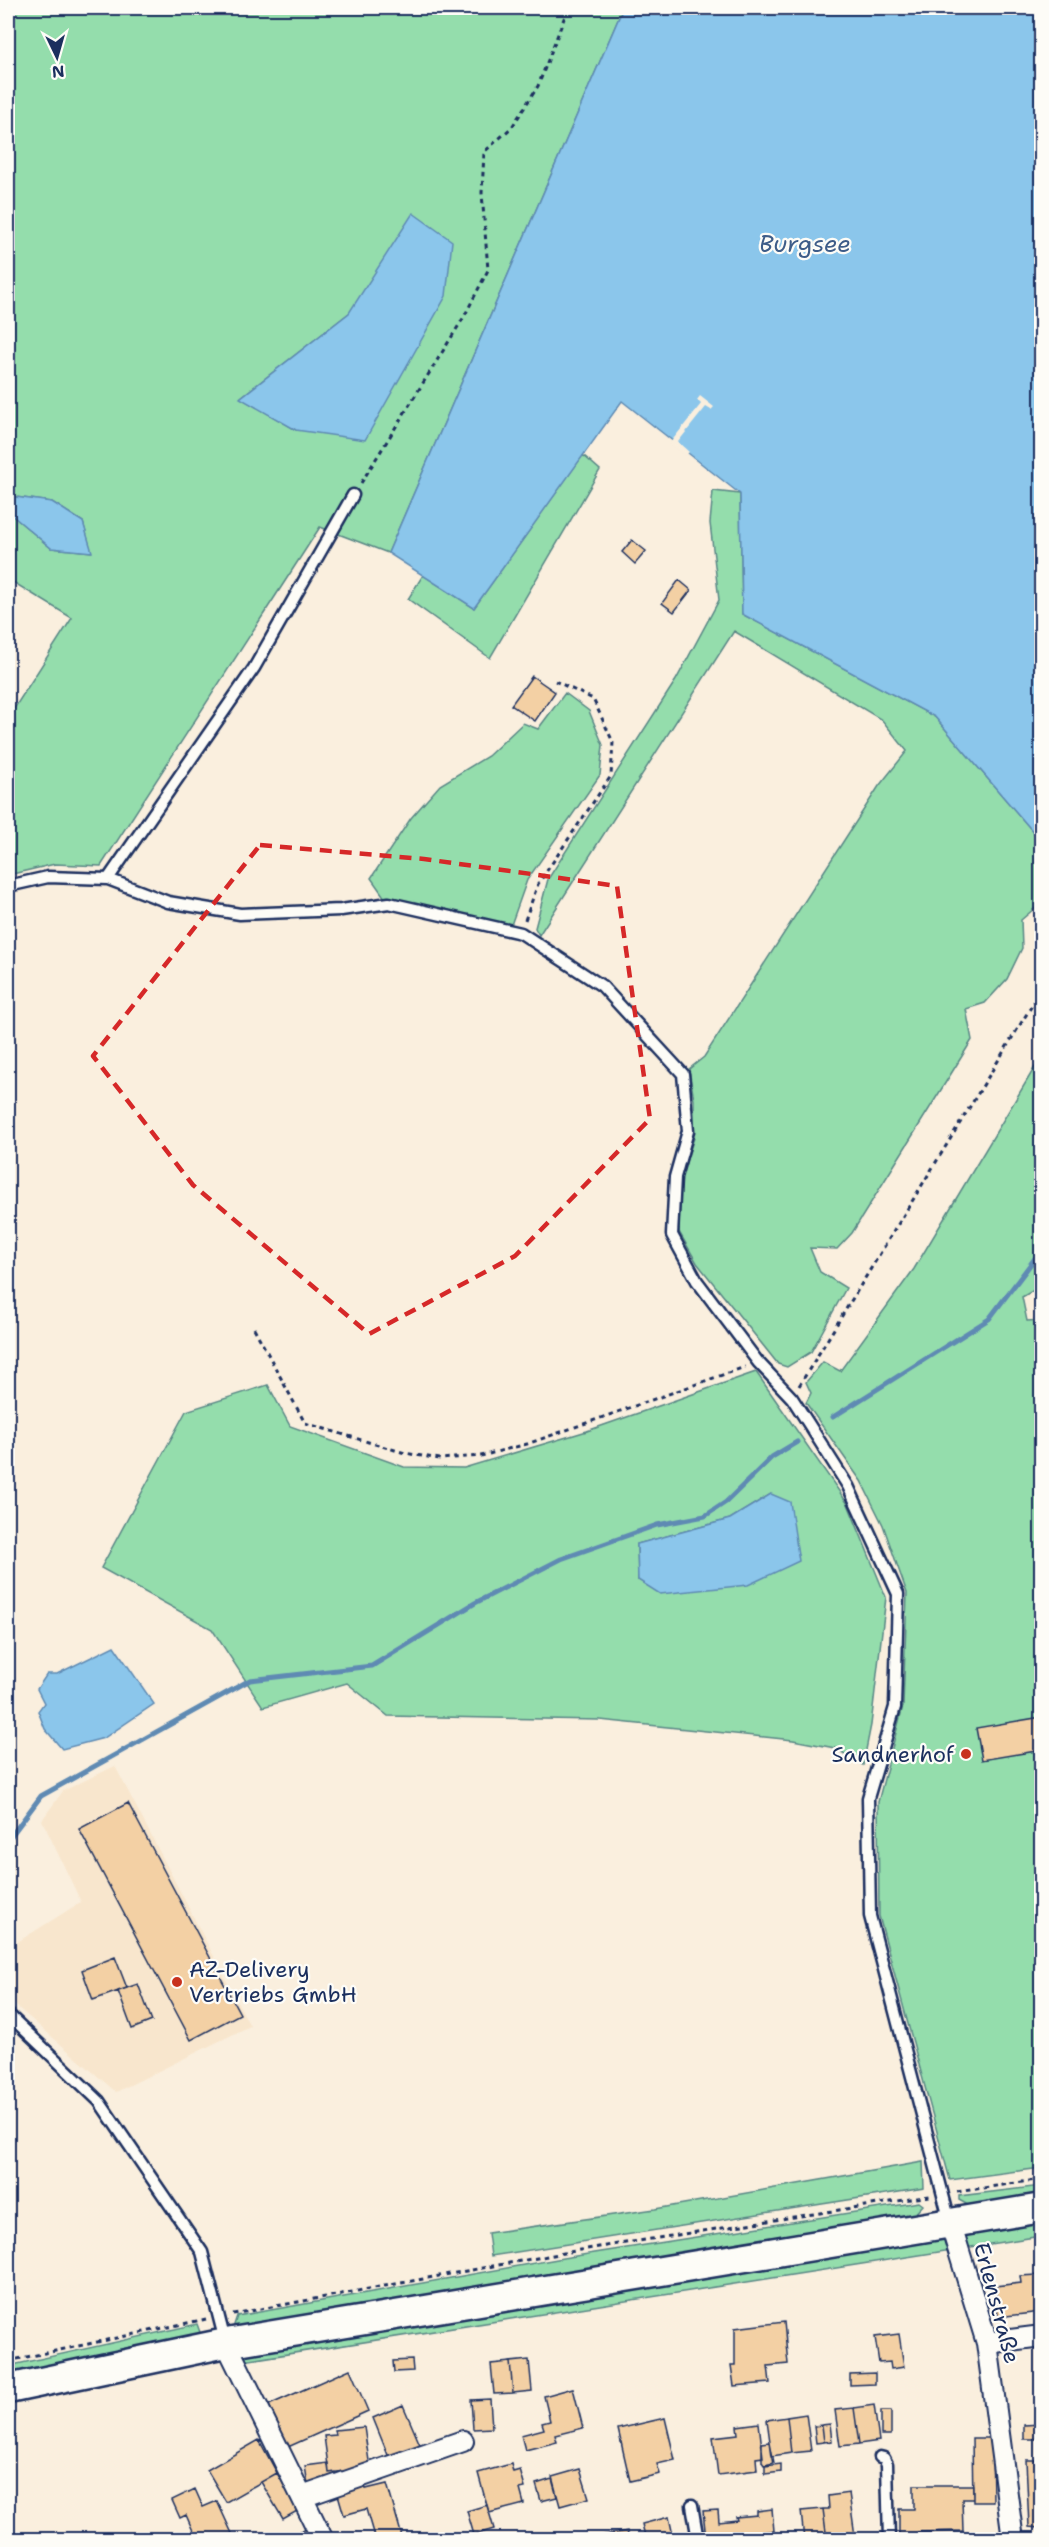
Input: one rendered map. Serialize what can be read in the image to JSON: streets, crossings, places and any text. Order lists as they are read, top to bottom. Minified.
{"streets":{"street":["Erlenstraße"]},"water":["Burgsee"],"places":["Sandnerhof","AZ-Delivery Vertriebs GmbH"],"north":"bottom"}
